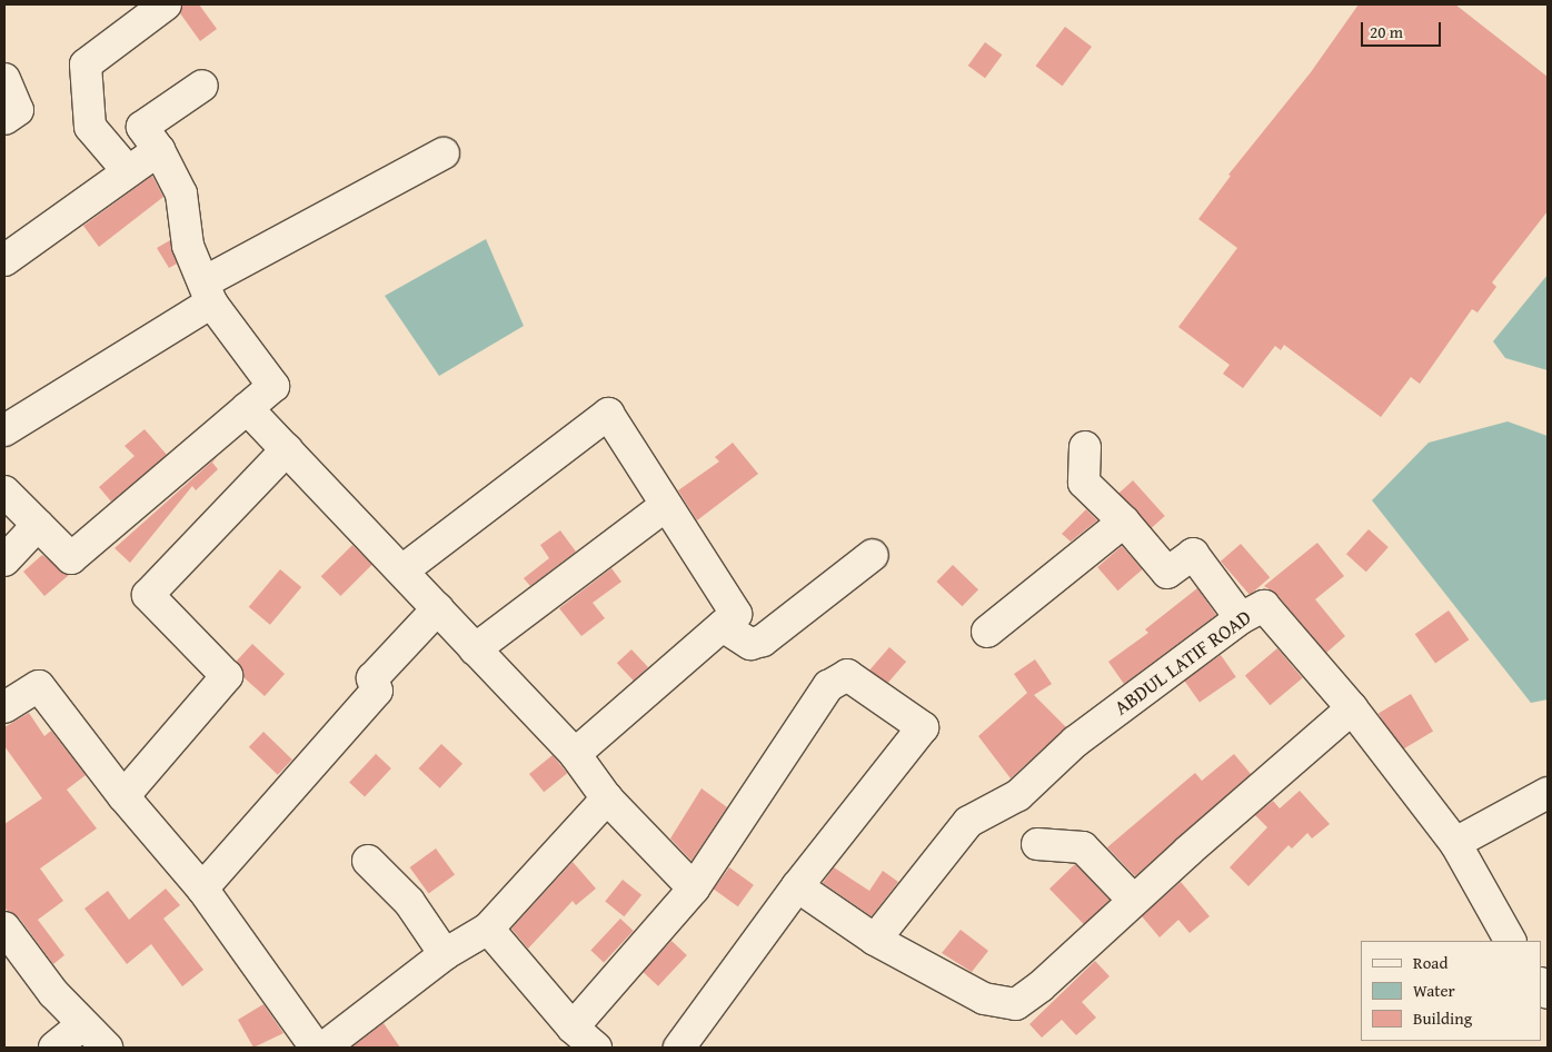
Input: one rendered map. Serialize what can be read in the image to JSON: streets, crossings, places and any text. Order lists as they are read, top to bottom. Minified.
{"streets":{"street":["ABDUL LATIF ROAD"]},"legend":["Road","Water","Building"],"scale_bar":"20 m"}
